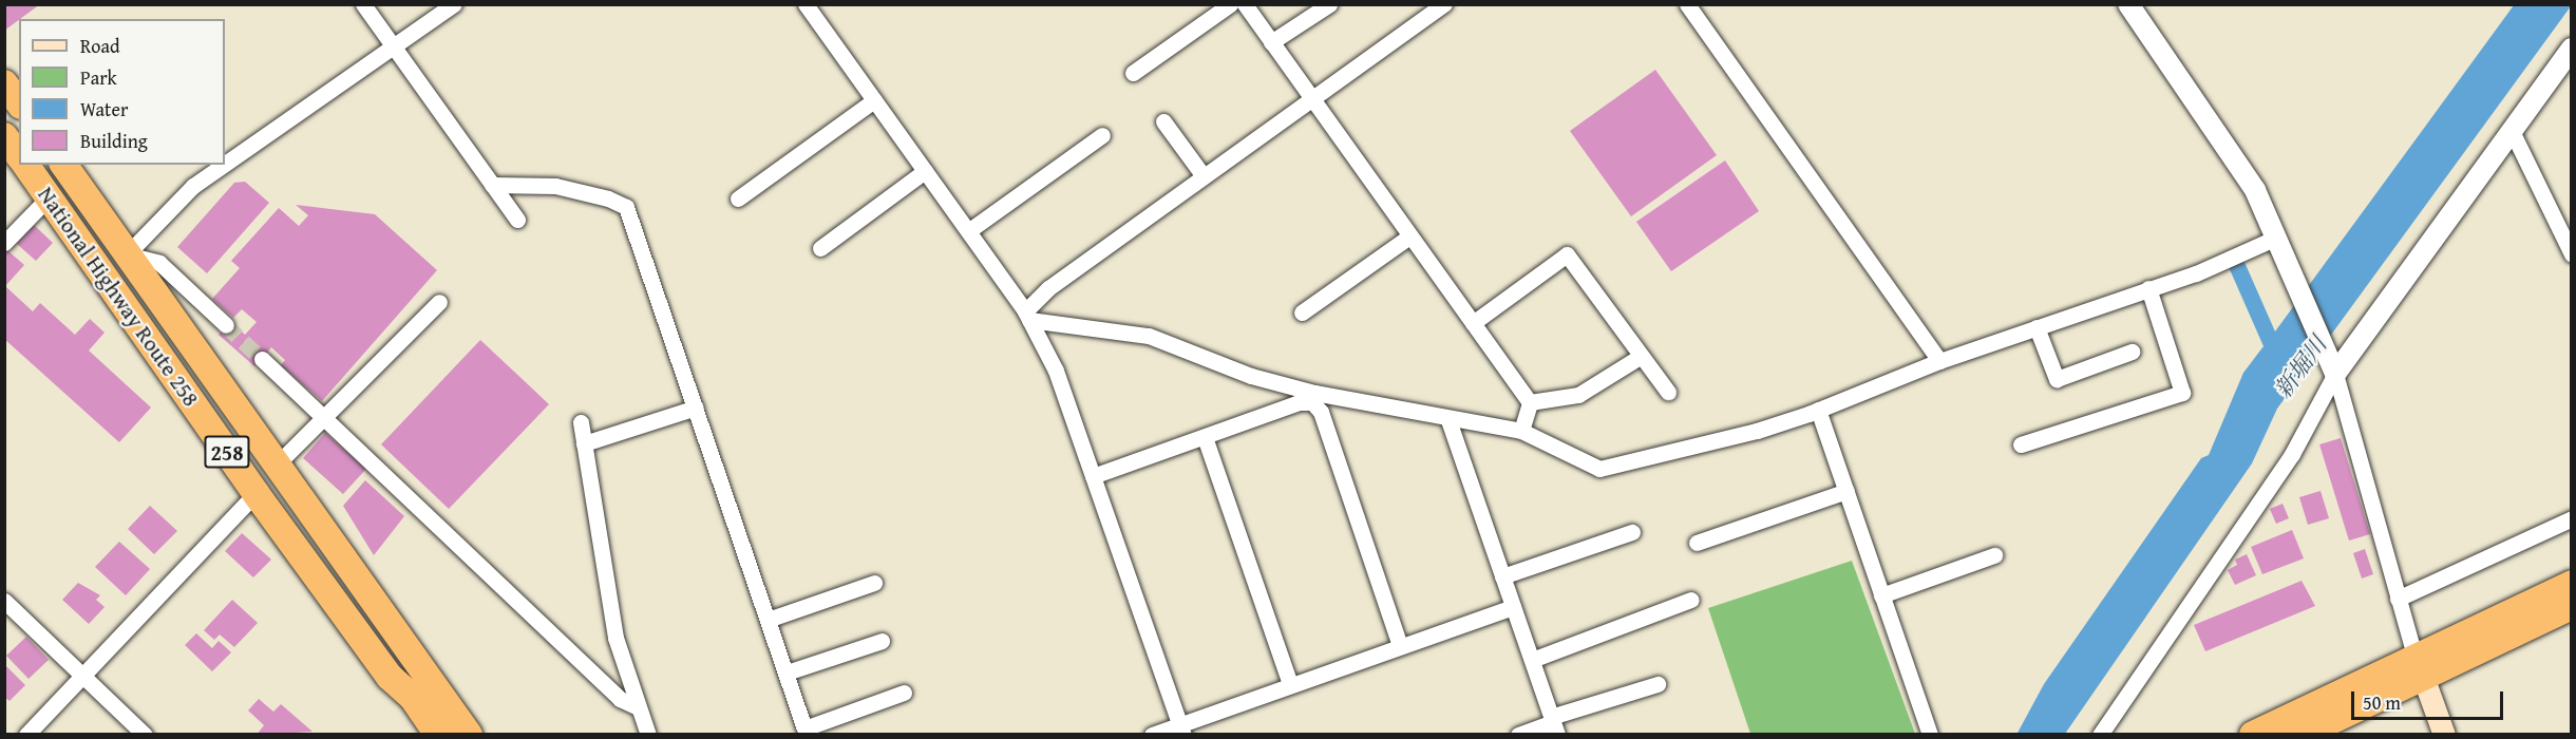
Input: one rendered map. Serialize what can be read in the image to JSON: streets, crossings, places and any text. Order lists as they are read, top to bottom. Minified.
{"streets":{"highway":["National Highway Route 258","258"]},"crossings":[["National Highway Route 258","258"]],"water":["新堀川"],"legend":["Road","Park","Water","Building"],"scale_bar":"50 m"}
